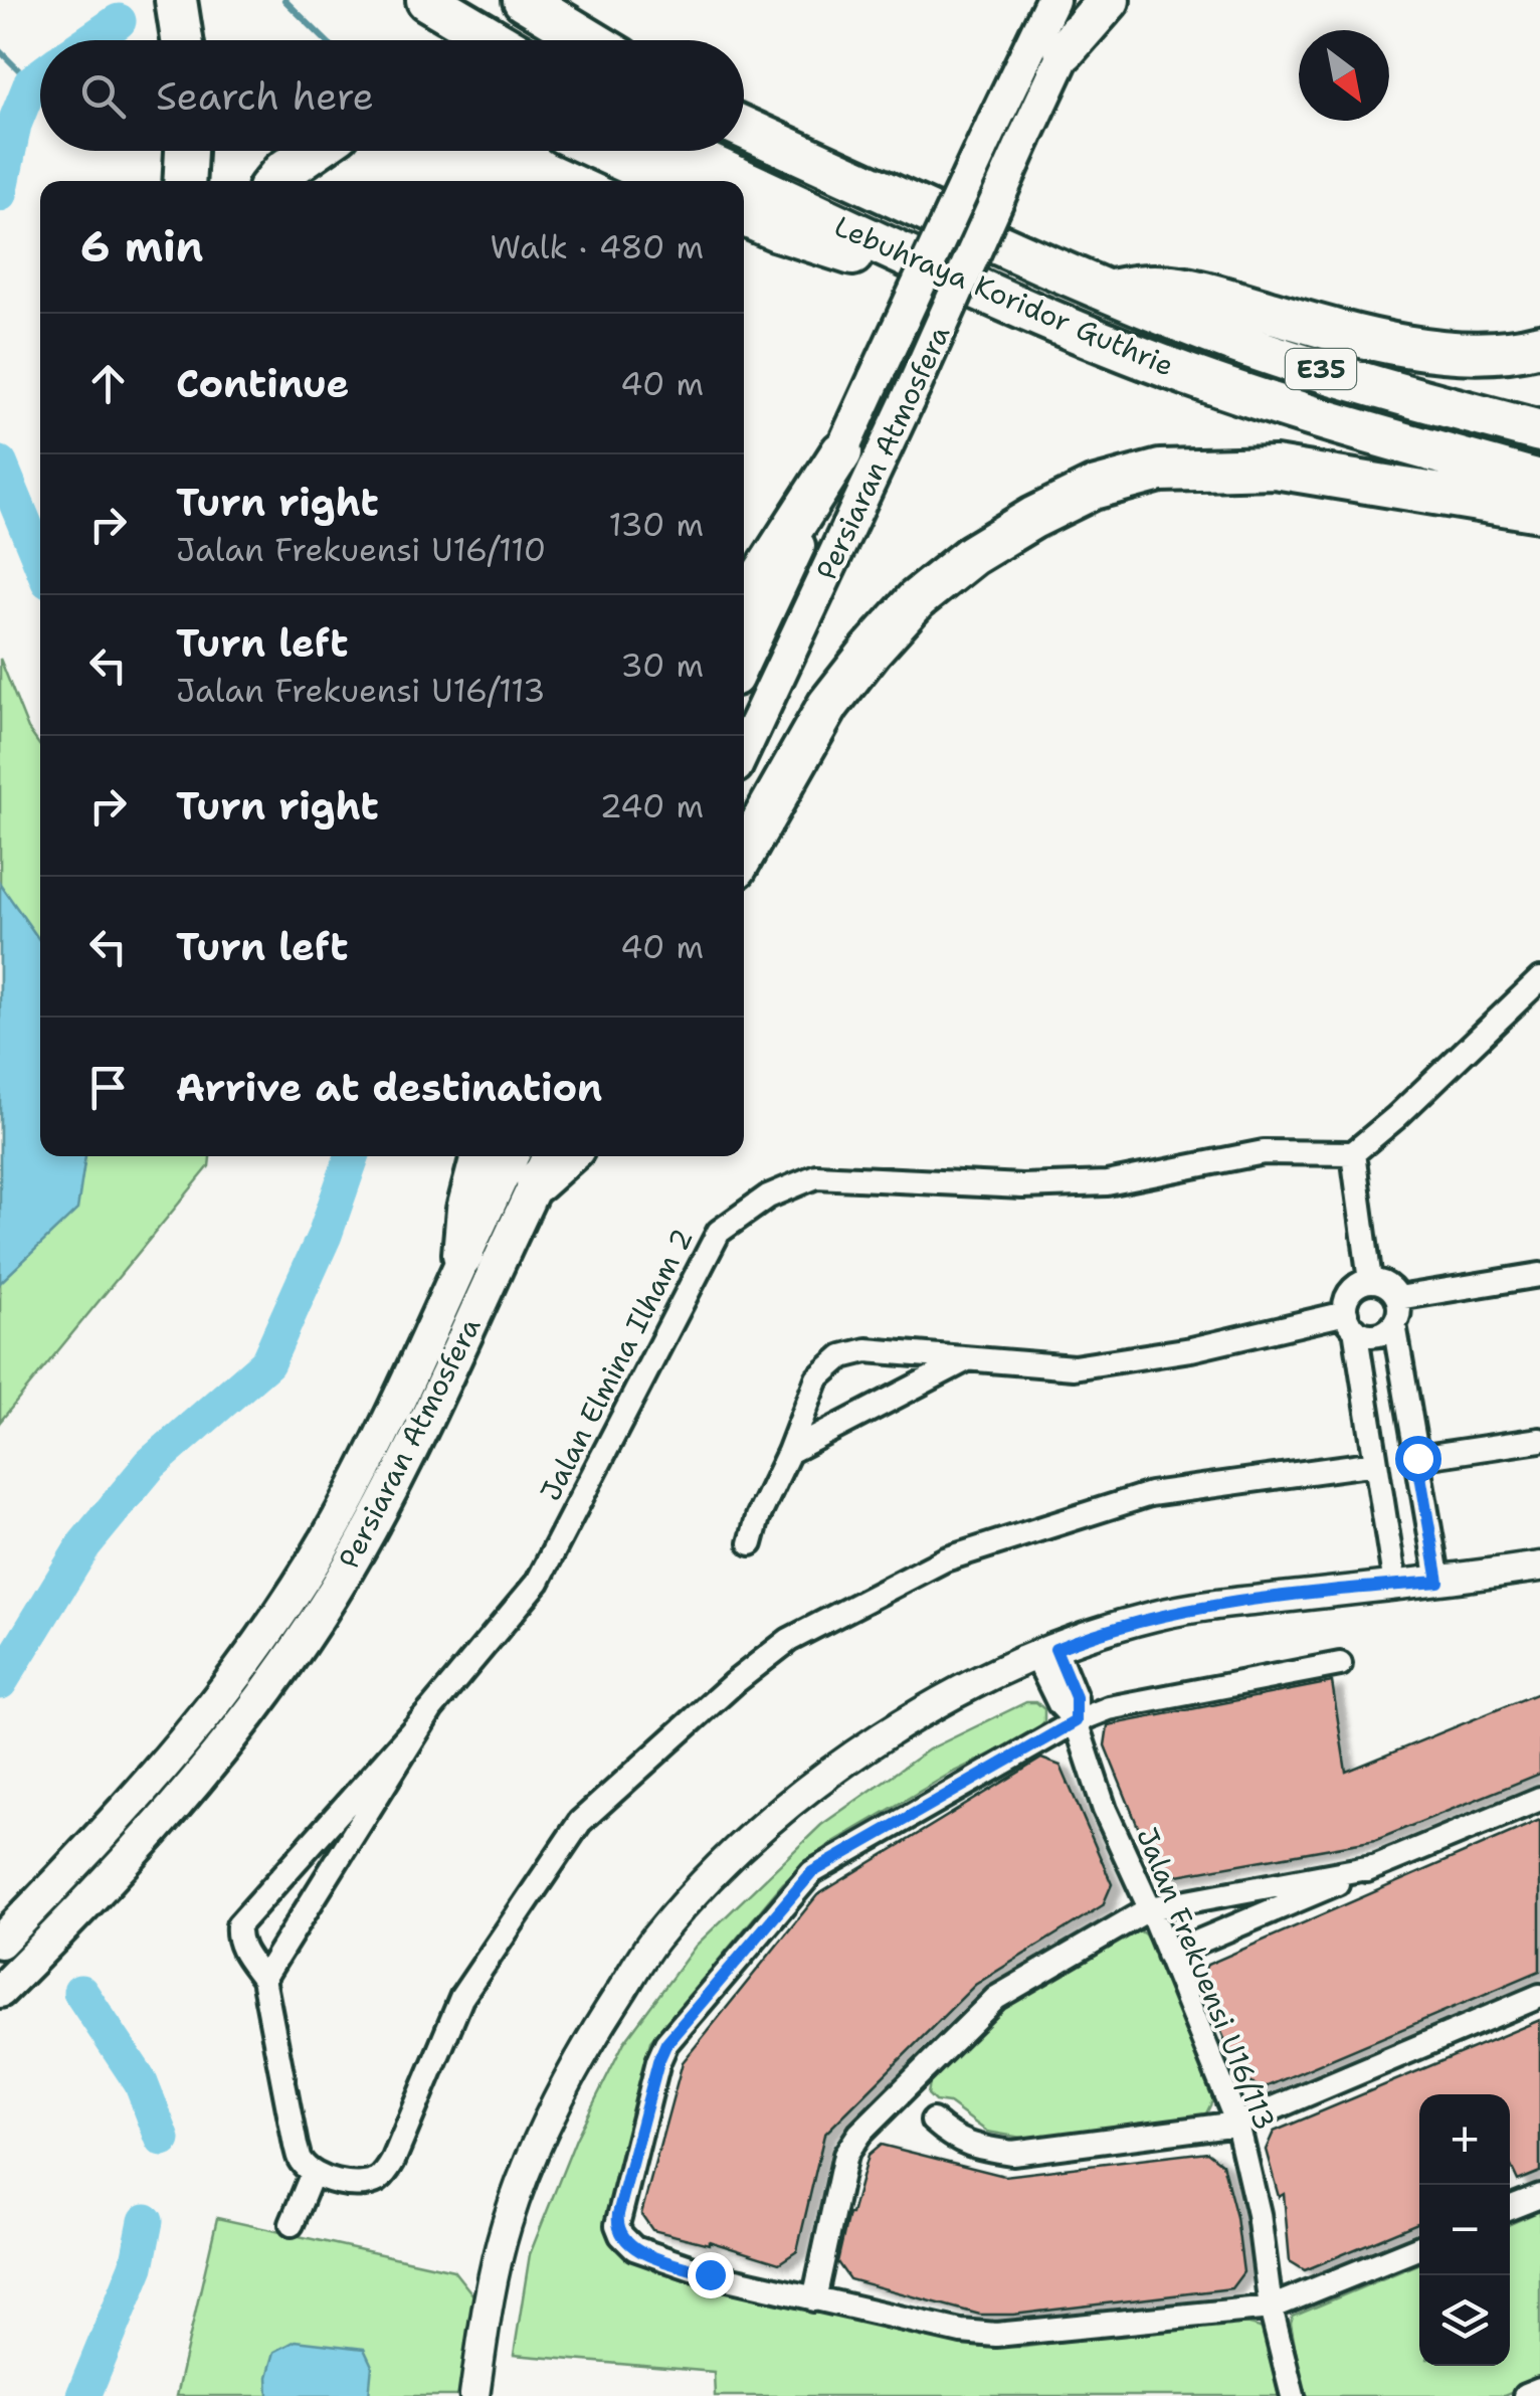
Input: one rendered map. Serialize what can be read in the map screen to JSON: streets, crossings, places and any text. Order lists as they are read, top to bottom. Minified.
{"streets":{"highway":["Lebuhraya Koridor Guthrie","E35"],"main road":["Persiaran Atmosfera"],"street":["Jalan Elmina Ilham 2","Jalan Frekuensi U16/113"]},"north":"bottom right","page":{"search":"Search here","heading":["6 min","Walk · 480 m"],"list":[["Continue","40 m"],["Turn right","Jalan Frekuensi U16/110","130 m"],["Turn left","Jalan Frekuensi U16/113","30 m"],["Turn right","240 m"],["Turn left","40 m"],"Arrive at destination"],"map_buttons":["+","−"]}}
